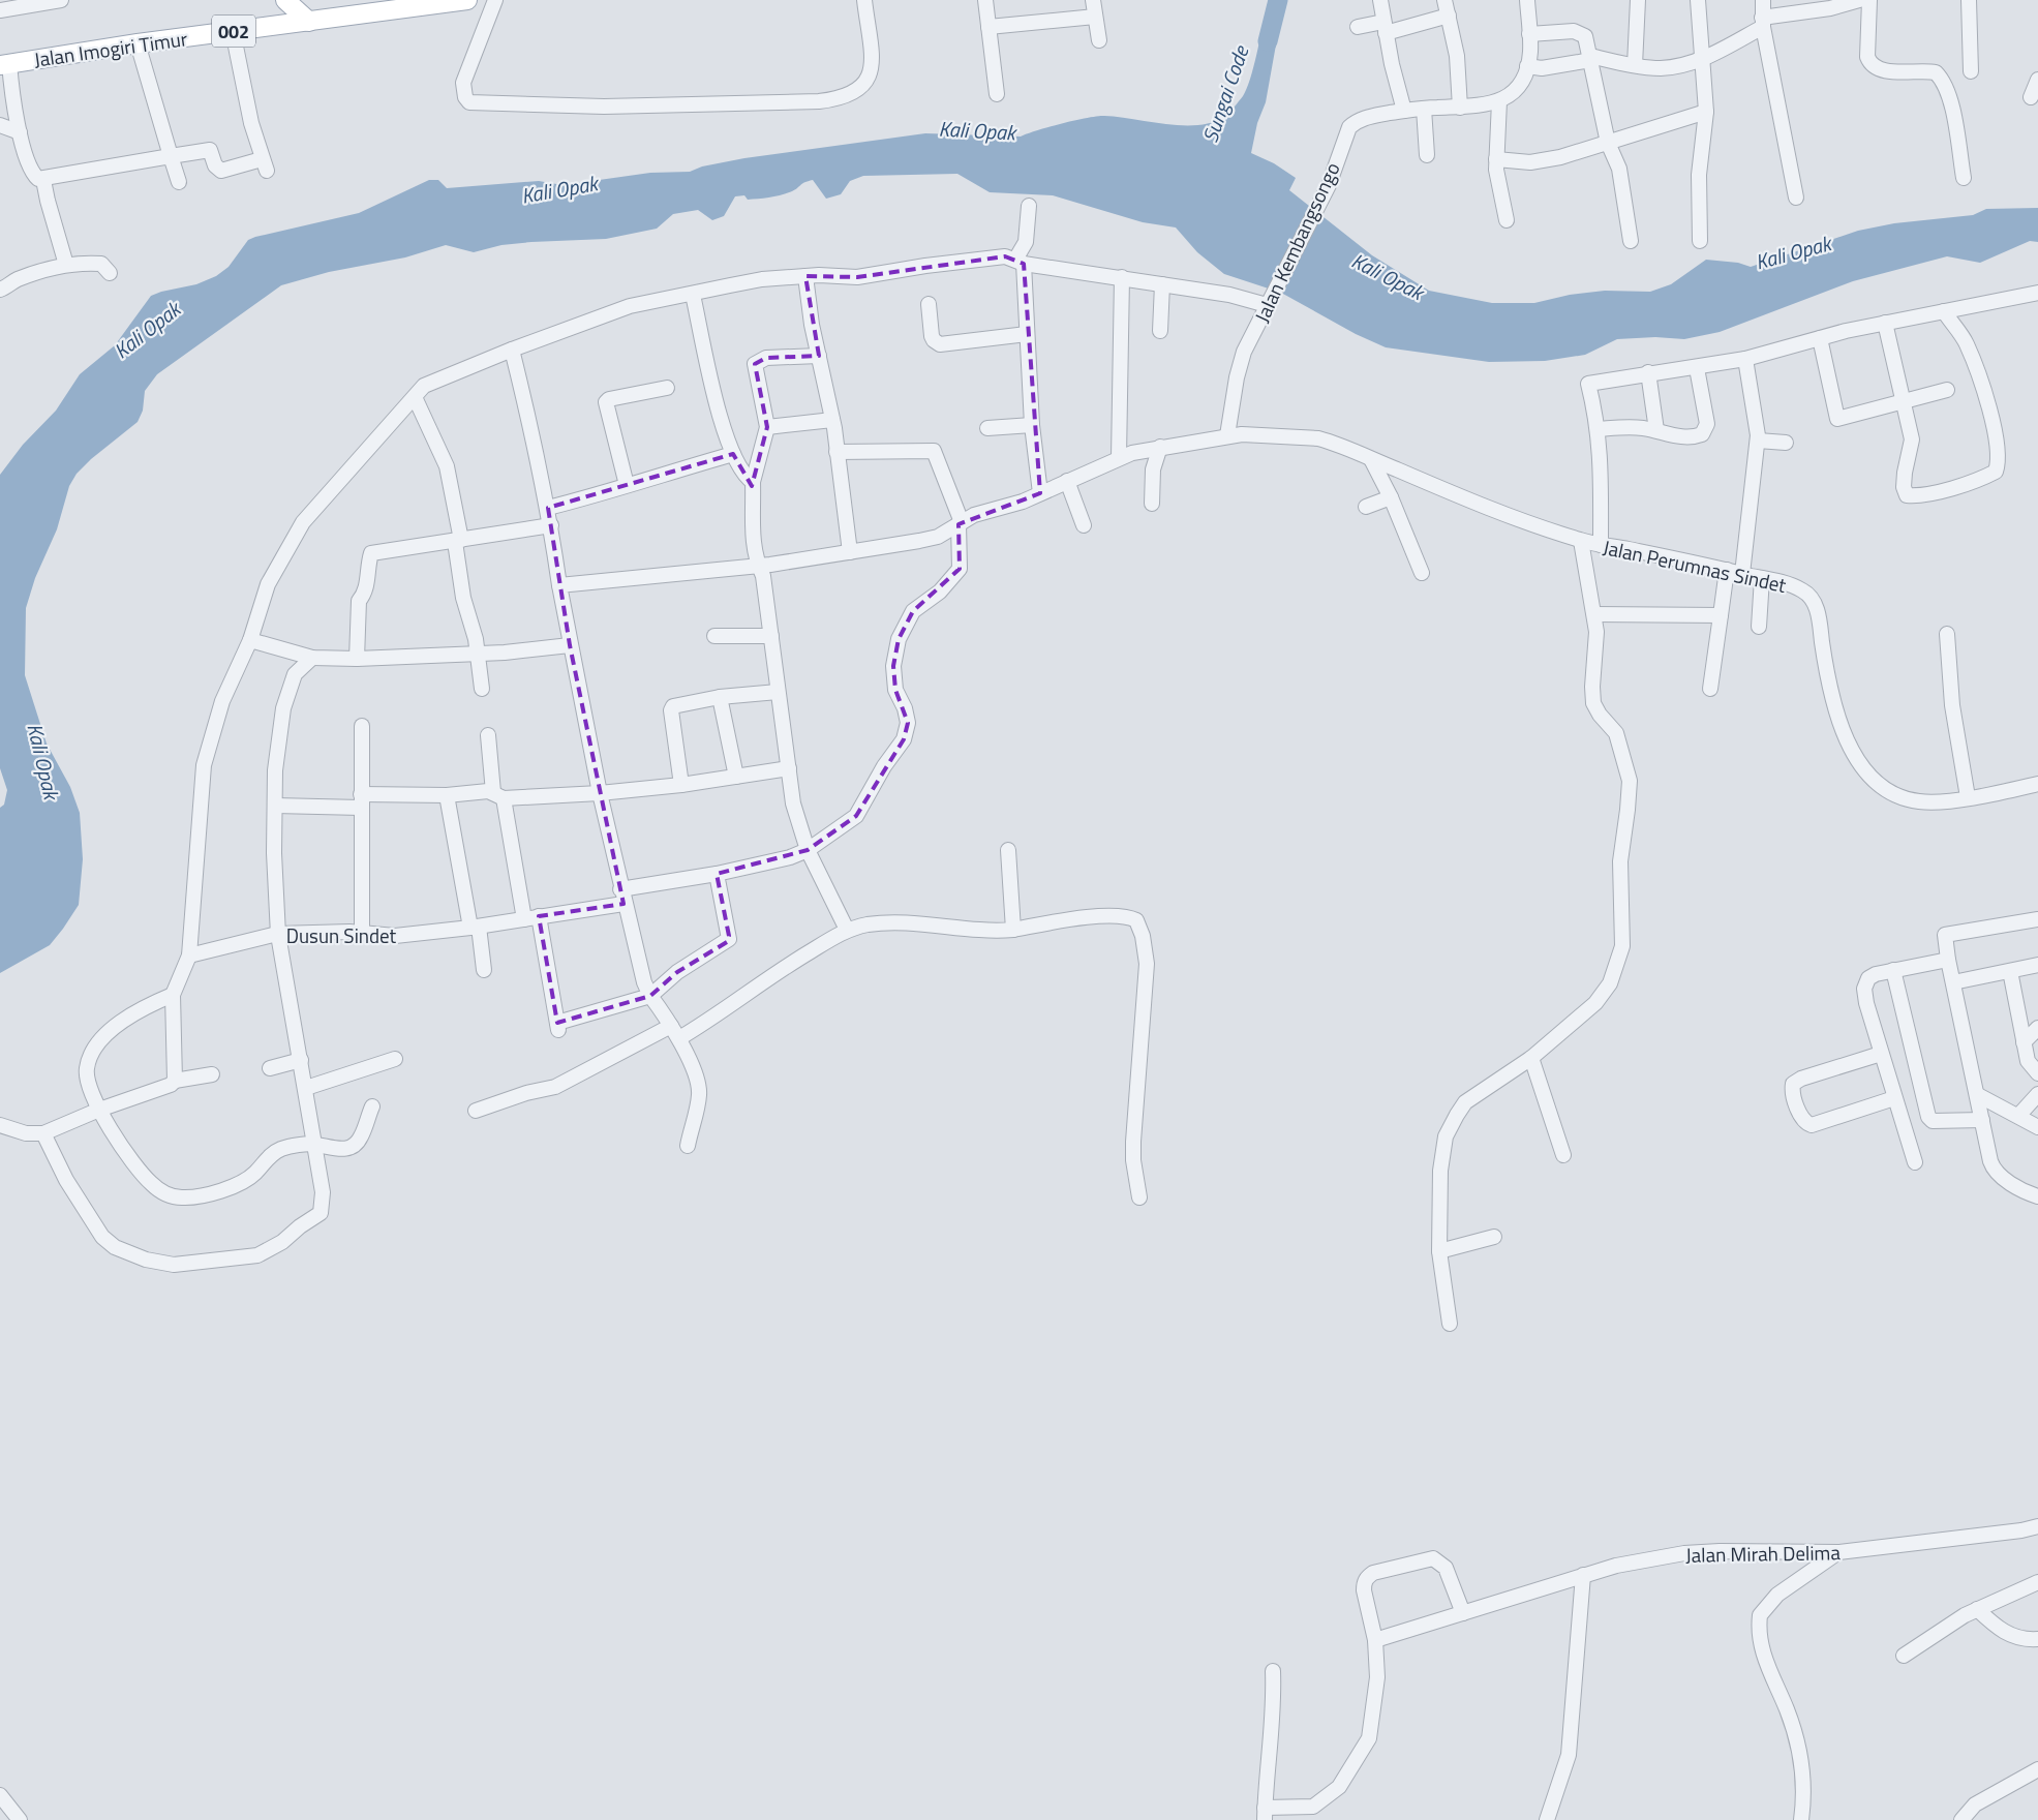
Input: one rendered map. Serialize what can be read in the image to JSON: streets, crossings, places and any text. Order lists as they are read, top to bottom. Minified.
{"streets":{"main road":["002","Jalan Imogiri Timur"],"street":["Jalan Kembangsongo","Jalan Perumnas Sindet","Dusun Sindet","Jalan Mirah Delima"]},"crossings":[["Jalan Kembangsongo","Jalan Perumnas Sindet"]],"water":["Sungai Code","Kali Opak"]}
